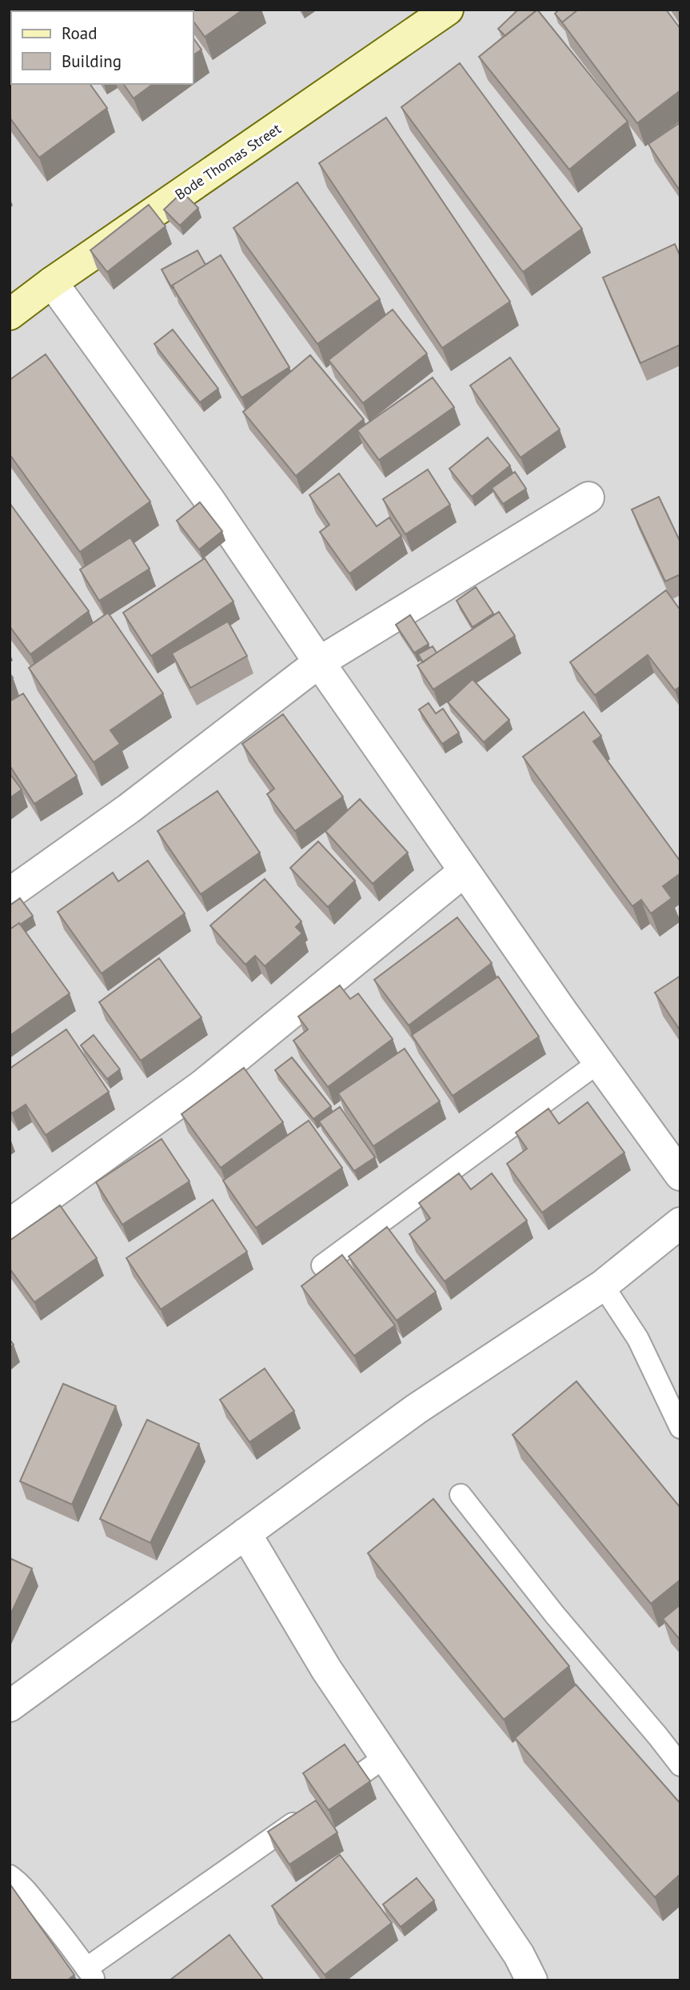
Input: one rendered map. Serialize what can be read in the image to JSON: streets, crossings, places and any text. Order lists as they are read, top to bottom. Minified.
{"streets":{"main road":["Bode Thomas Street"]},"legend":["Road","Building"]}
